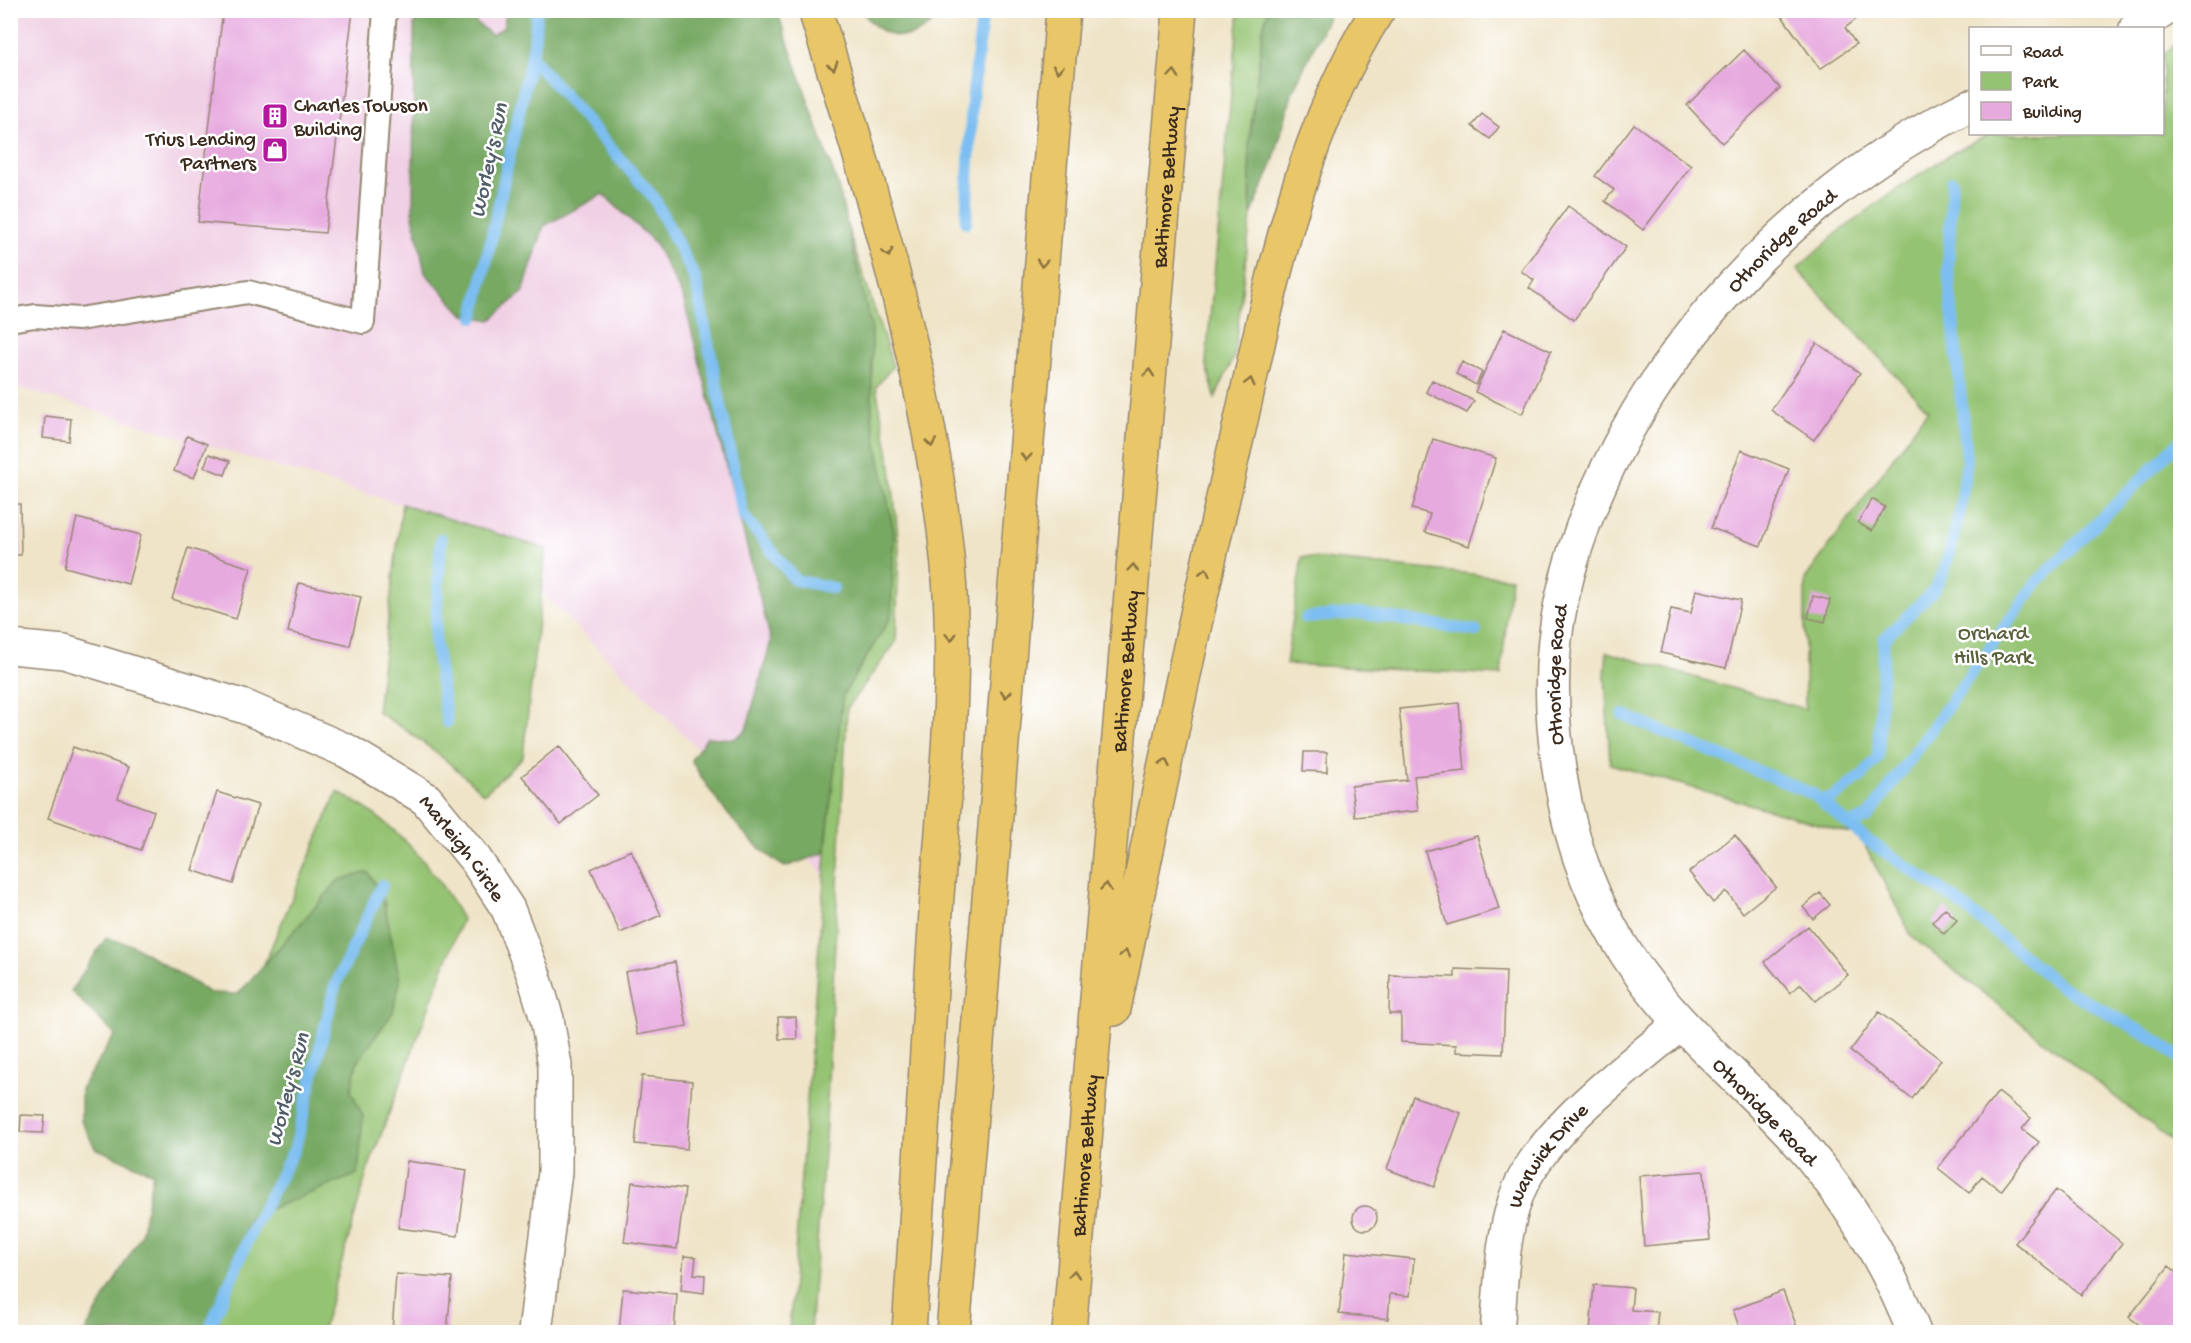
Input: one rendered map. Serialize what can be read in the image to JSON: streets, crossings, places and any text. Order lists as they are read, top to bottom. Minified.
{"streets":{"highway":["Baltimore Beltway"],"street":["Othoridge Road","Marleigh Circle","Warwick Drive"]},"crossings":[["Othoridge Road","Warwick Drive"]],"water":["Worley's Run"],"parks":["Orchard Hills Park"],"places":{"building":["Charles Towson Building"],"shop":["Trius Lending Partners"]},"legend":["Road","Park","Building"]}
